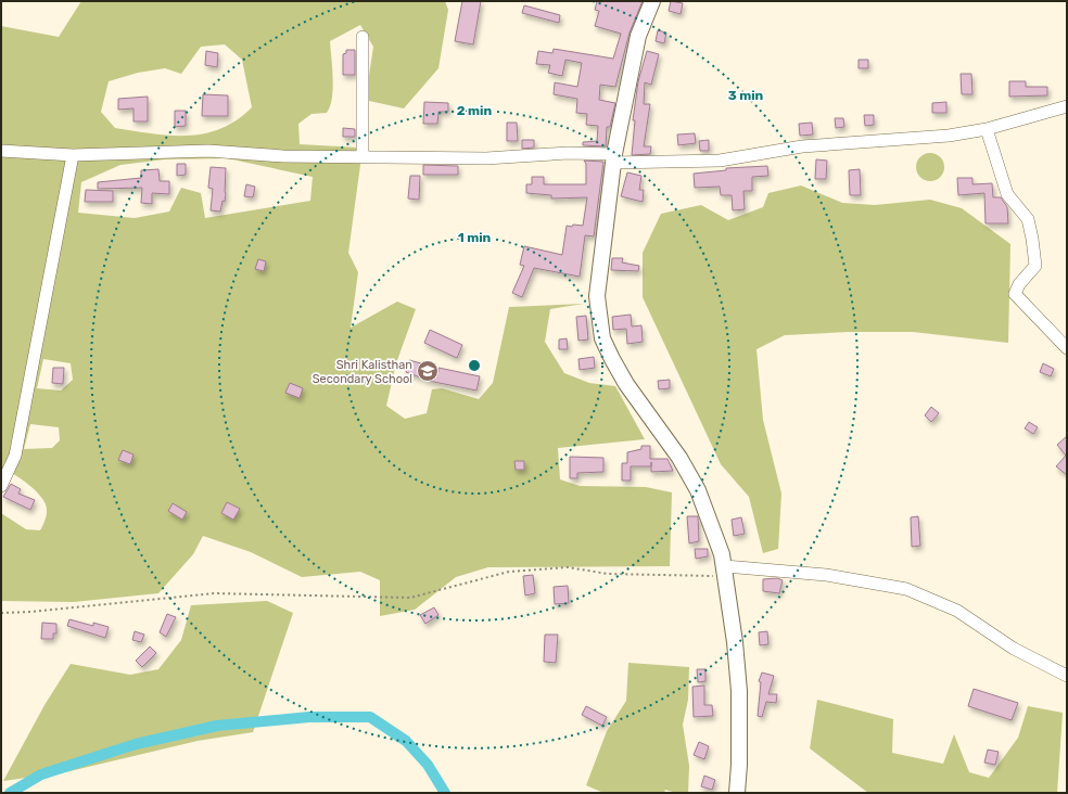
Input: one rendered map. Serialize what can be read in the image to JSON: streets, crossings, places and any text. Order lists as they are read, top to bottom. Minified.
{"places":{"school or university":["Shri Kalisthan Secondary School"]},"rings":["3 min","2 min","1 min"]}
